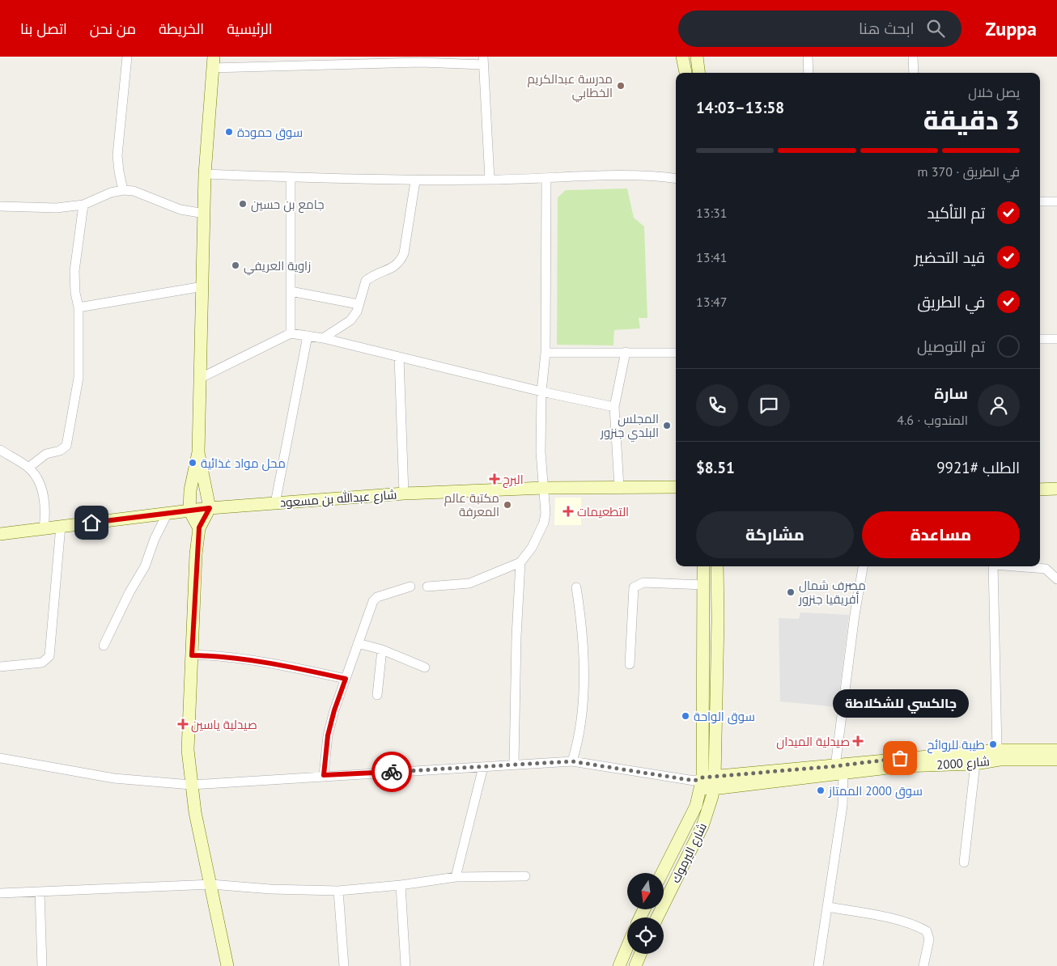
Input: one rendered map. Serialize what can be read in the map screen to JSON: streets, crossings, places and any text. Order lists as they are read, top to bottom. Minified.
{"streets":{"street":["شارع عبدالله بن مسعود","شارع 2000","شارع اليرموك"]},"crossings":[["شارع 2000","شارع اليرموك"]],"places":{"other":["مدرسة عبدالكريم الخطابي","سوق حمودة","جامع بن حسين","زاوية العريفي","المجلس البلدي جنزور","محل مواد غذائية","مكتبة عالم المعرفة","مصرف شمال أفريقيا جنزور","سوق الواحة","طيبة للروائح","جالكسي للشكلاطة","سوق 2000 الممتاز"],"health":["البرج","التطعيمات","صيدلية ياسين","صيدلية الميدان"]},"north":"bottom","page":{"header":"Zuppa","search":"ابحث هنا","nav":["الرئيسية","الخريطة","من نحن","اتصل بنا"],"heading":["3 دقيقة","يصل خلال","13:58–14:03"],"panel":["سارة","المندوب · 4.6","الطلب #9921","$8.51"],"bar":"في الطريق · 370 m","list":[["تم التأكيد","13:31"],["قيد التحضير","13:41"],["في الطريق","13:47"],"تم التوصيل"],"buttons":["مساعدة","مشاركة"],"bubble":"جالكسي للشكلاطة"}}
